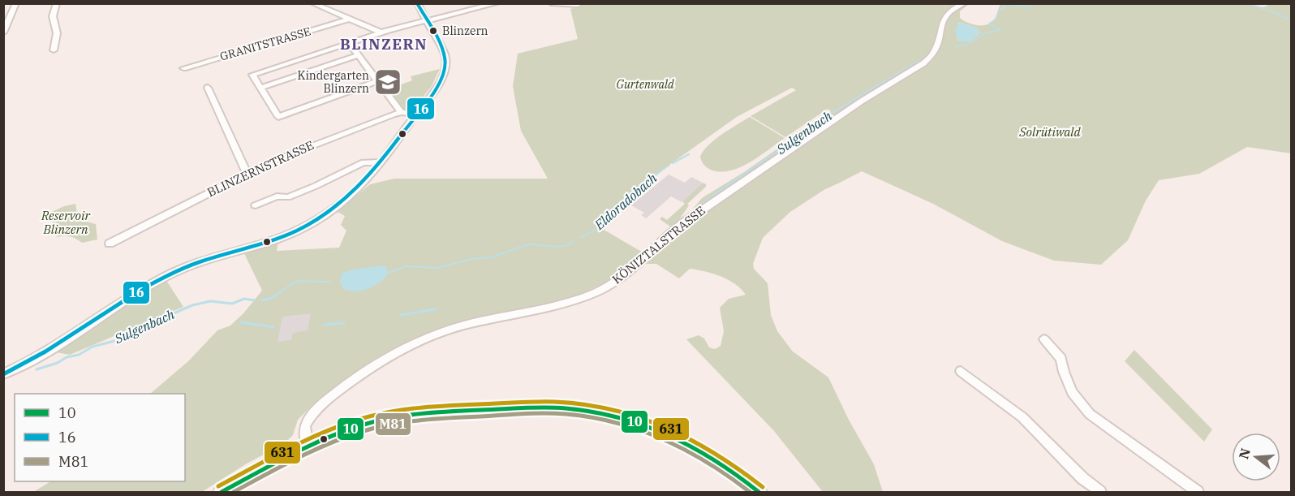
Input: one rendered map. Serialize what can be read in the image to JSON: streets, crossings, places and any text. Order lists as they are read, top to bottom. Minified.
{"streets":{"street":["GRANITSTRASSE","BLINZERNSTRASSE","KÖNIZTALSTRASSE"]},"districts":["BLINZERN"],"water":["Sulgenbach","Eldoradobach"],"parks":["Gurtenwald","Solrütiwald","Reservoir Blinzern"],"places":{"other":["Blinzern"],"school or university":["Kindergarten Blinzern"]},"lines":["transit line 16","transit line 631","transit line 10","transit line M81"],"legend":["10","16","M81"],"north":"left"}
